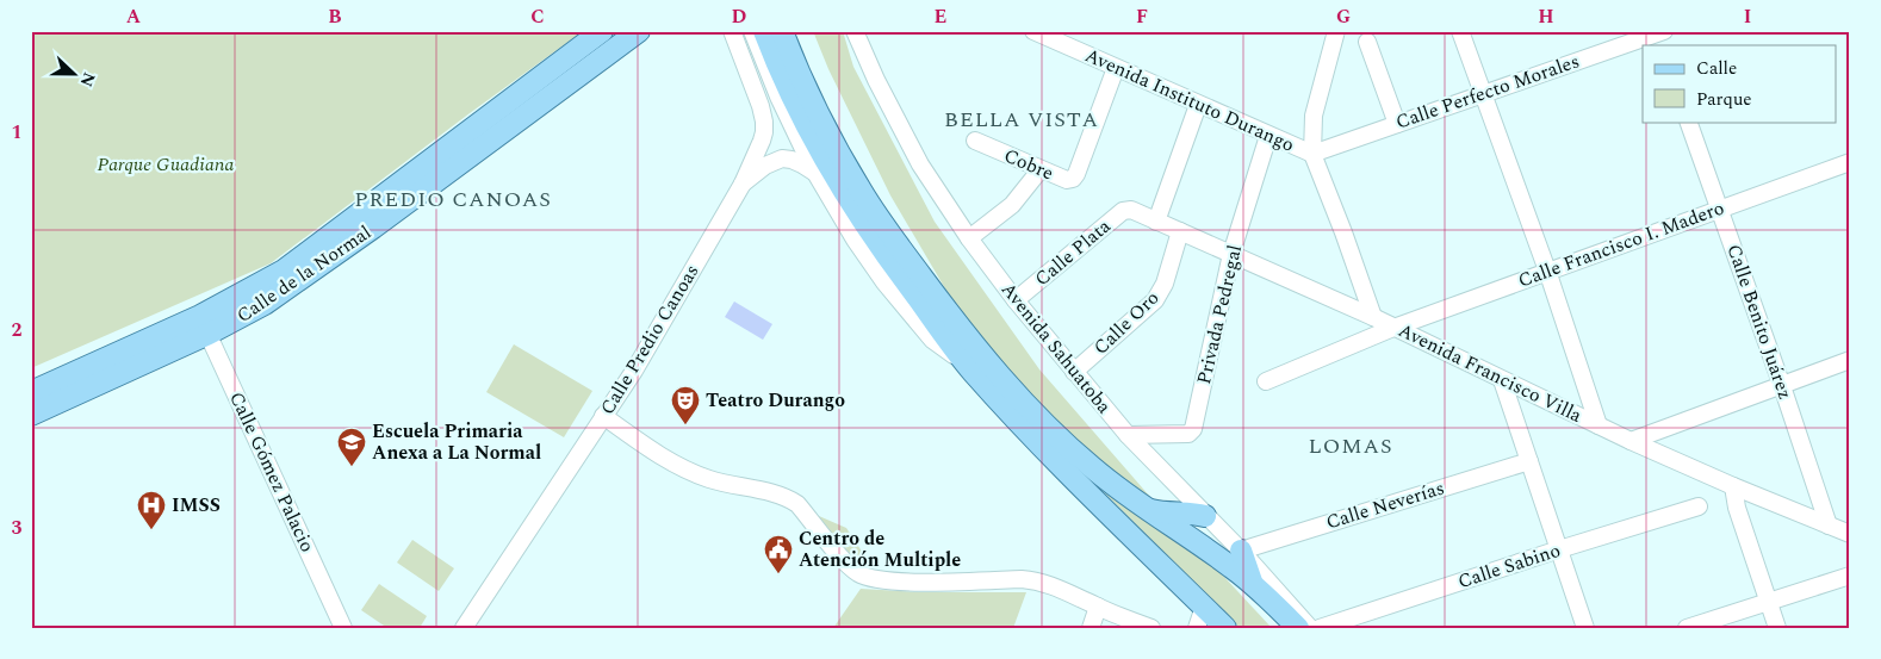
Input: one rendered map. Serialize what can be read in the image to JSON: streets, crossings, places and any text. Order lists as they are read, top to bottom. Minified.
{"streets":{"main road":["Calle de la Normal","Avenida Sahuatoba"],"street":["Calle Perfecto Morales","Avenida Instituto Durango","Cobre","Calle Francisco I. Madero","Calle Plata","Privada Pedregal","Calle Benito Juárez","Calle Oro","Calle Predio Canoas","Avenida Francisco Villa","Calle Gómez Palacio","Calle Neverías","Calle Sabino"]},"crossings":[["Calle Perfecto Morales","Avenida Instituto Durango"],["Avenida Instituto Durango","Cobre"],["Avenida Instituto Durango","Privada Pedregal"],["Calle Francisco I. Madero","Calle Benito Juárez"],["Calle Francisco I. Madero","Avenida Francisco Villa"],["Calle Plata","Avenida Sahuatoba"],["Calle Plata","Avenida Francisco Villa"],["Calle de la Normal","Calle Gómez Palacio"],["Privada Pedregal","Avenida Sahuatoba"],["Privada Pedregal","Avenida Francisco Villa"],["Calle Benito Juárez","Avenida Francisco Villa"],["Calle Oro","Avenida Sahuatoba"],["Calle Oro","Avenida Francisco Villa"],["Avenida Sahuatoba","Calle Neverías"]],"districts":["BELLA VISTA","PREDIO CANOAS","LOMAS"],"parks":["Parque Guadiana"],"places":{"theatre":["Teatro Durango"],"school or university":["Escuela Primaria Anexa a La Normal"],"hospital":["IMSS"],"public building":["Centro de Atención Multiple"]},"legend":["Calle","Parque"],"north":"right","grid":{"columns":["A","B","C","D","E","F","G","H","I"],"rows":["1","2","3"]}}
